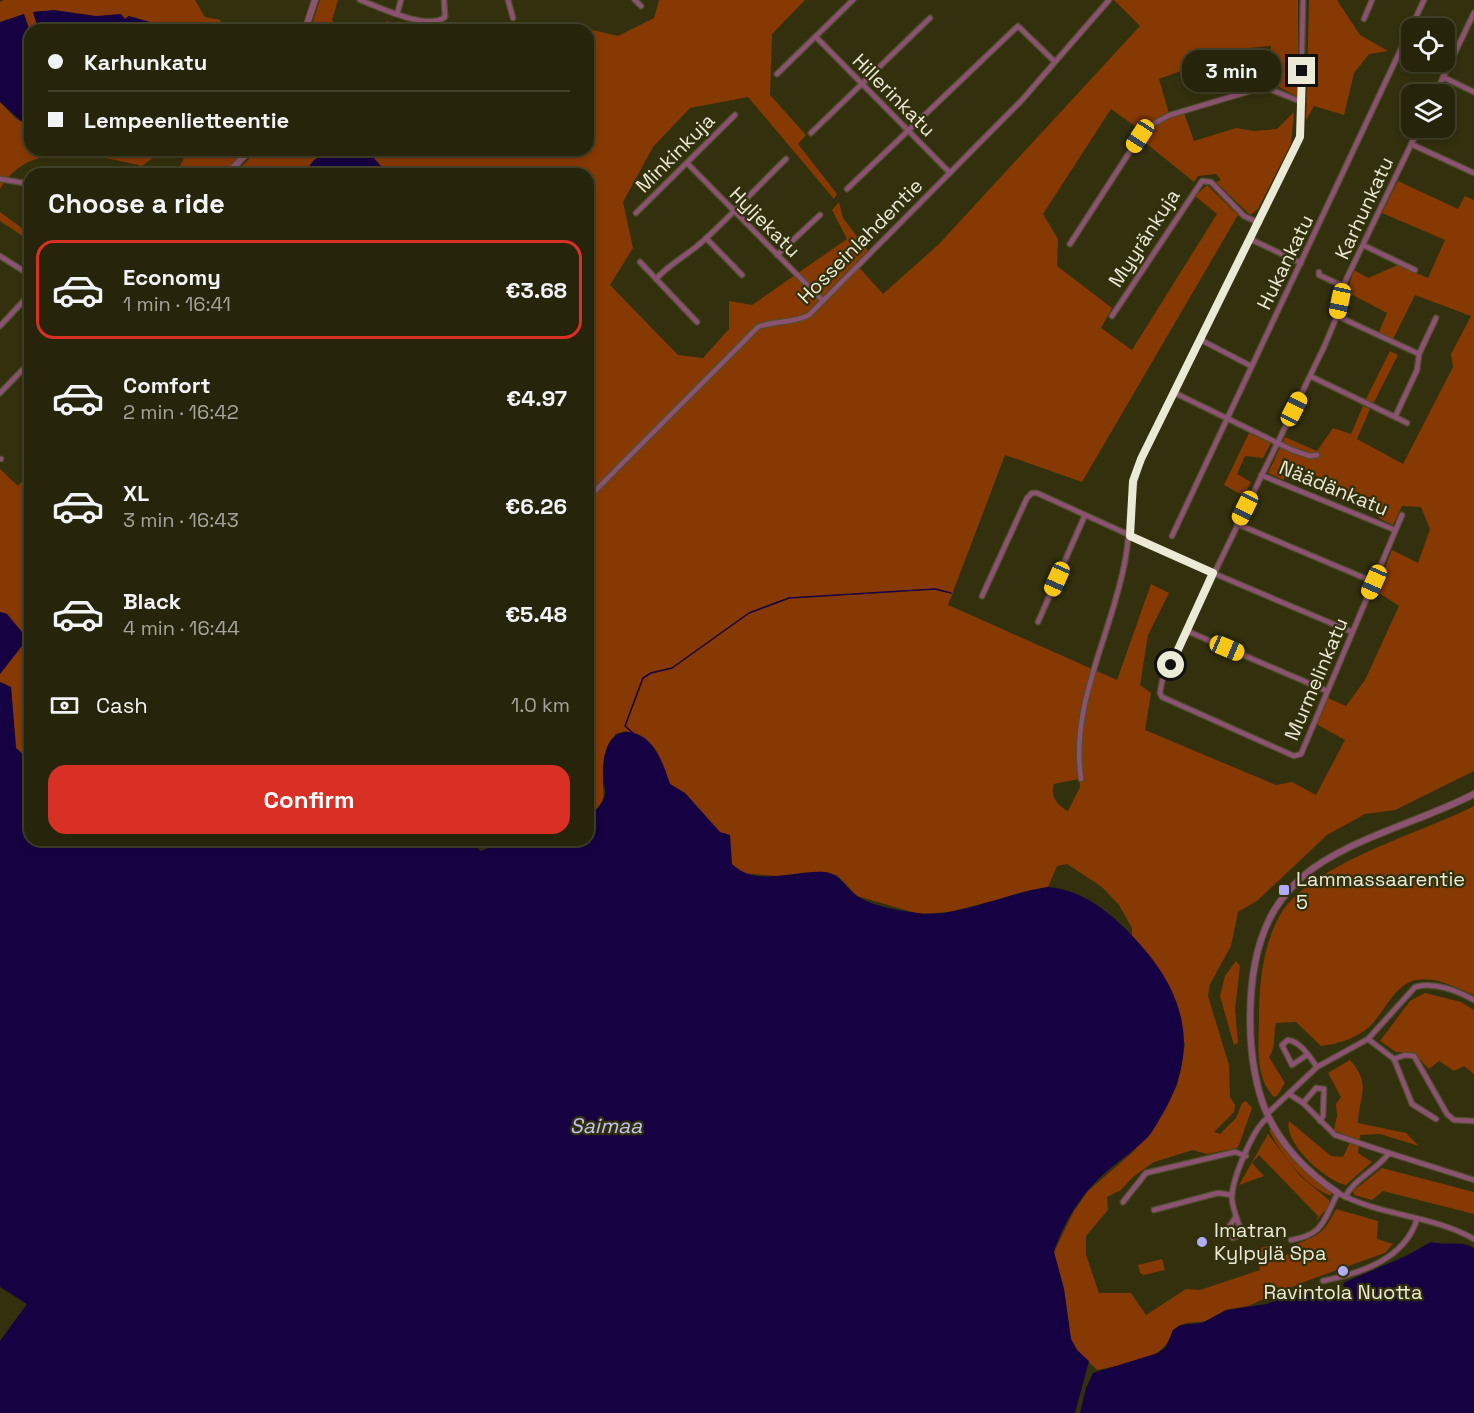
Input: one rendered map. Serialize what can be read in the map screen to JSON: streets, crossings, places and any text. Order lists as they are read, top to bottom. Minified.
{"streets":{"street":["Hillerinkatu","Minkinkuja","Karhunkatu","Hyljekatu","Myyränkuja","Hosseinlahdentie","Hukankatu","Näädänkatu","Murmelinkatu"]},"crossings":[["Hillerinkatu","Hosseinlahdentie"],["Minkinkuja","Hyljekatu"],["Karhunkatu","Näädänkatu"],["Karhunkatu","Murmelinkatu"],["Hyljekatu","Hosseinlahdentie"],["Näädänkatu","Murmelinkatu"]],"water":["Saimaa"],"places":{"transit":["Lammassaarentie 5"],"other":["Imatran Kylpylä Spa","Ravintola Nuotta"]},"page":{"banner":["Karhunkatu","Lempeenlietteentie"],"bubble":"3 min","heading":"Choose a ride","list":[{"name":"Economy","note":"1 min · 16:41","value":"€3.68"},{"name":"Comfort","note":"2 min · 16:42","value":"€4.97"},{"name":"XL","note":"3 min · 16:43","value":"€6.26"},{"name":"Black","note":"4 min · 16:44","value":"€5.48"}],"pay":["Cash","1.0 km"],"buttons":"Confirm"}}
